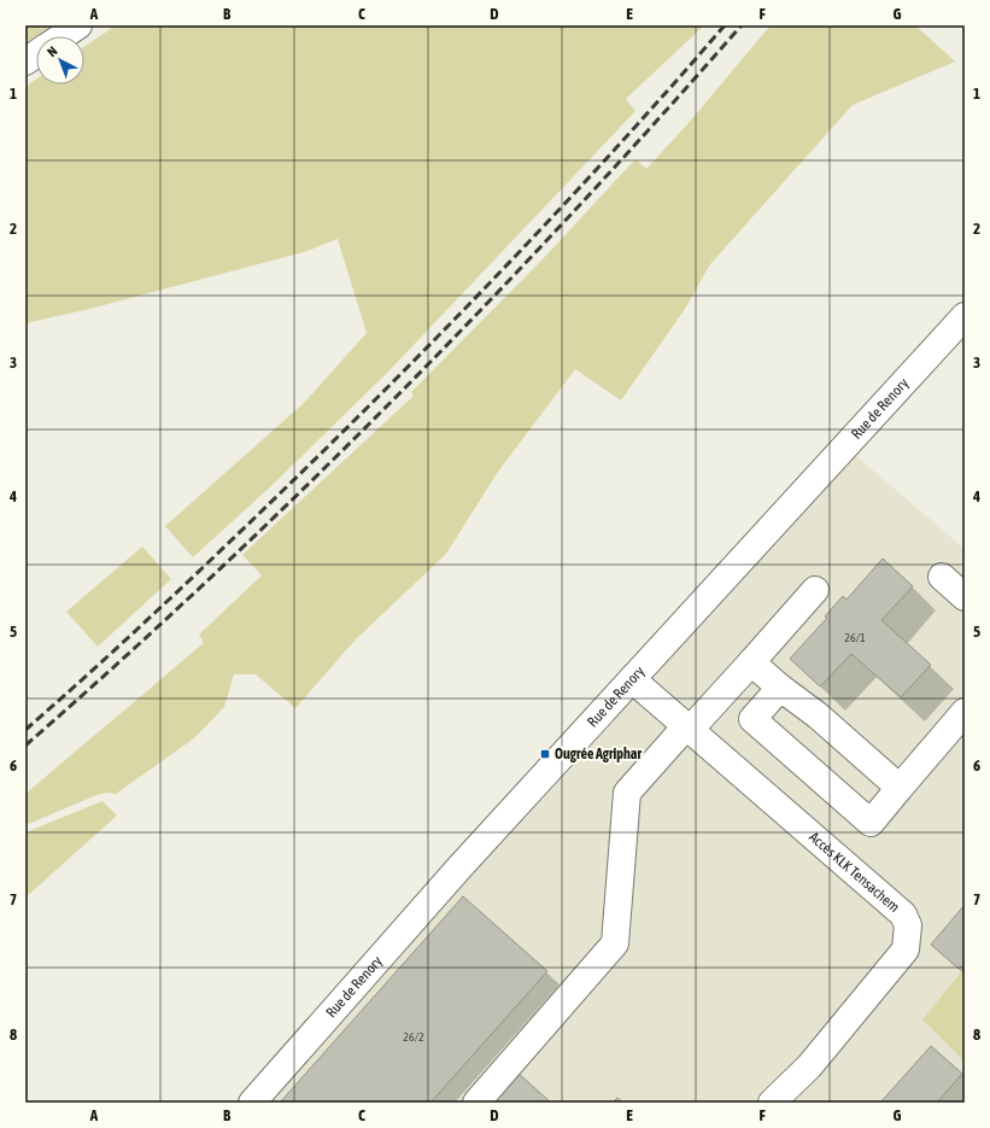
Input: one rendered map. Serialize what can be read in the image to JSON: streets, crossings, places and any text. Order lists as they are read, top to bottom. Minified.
{"streets":{"street":["Rue de Renory","Accès KLK Tensachem"]},"crossings":[["Rue de Renory","Accès KLK Tensachem"]],"places":{"transit":["Ougrée Agriphar"]},"house_numbers":["26/1","26/2"],"north":"top left","grid":{"columns":["A","B","C","D","E","F","G"],"rows":["1","2","3","4","5","6","7","8"]}}
